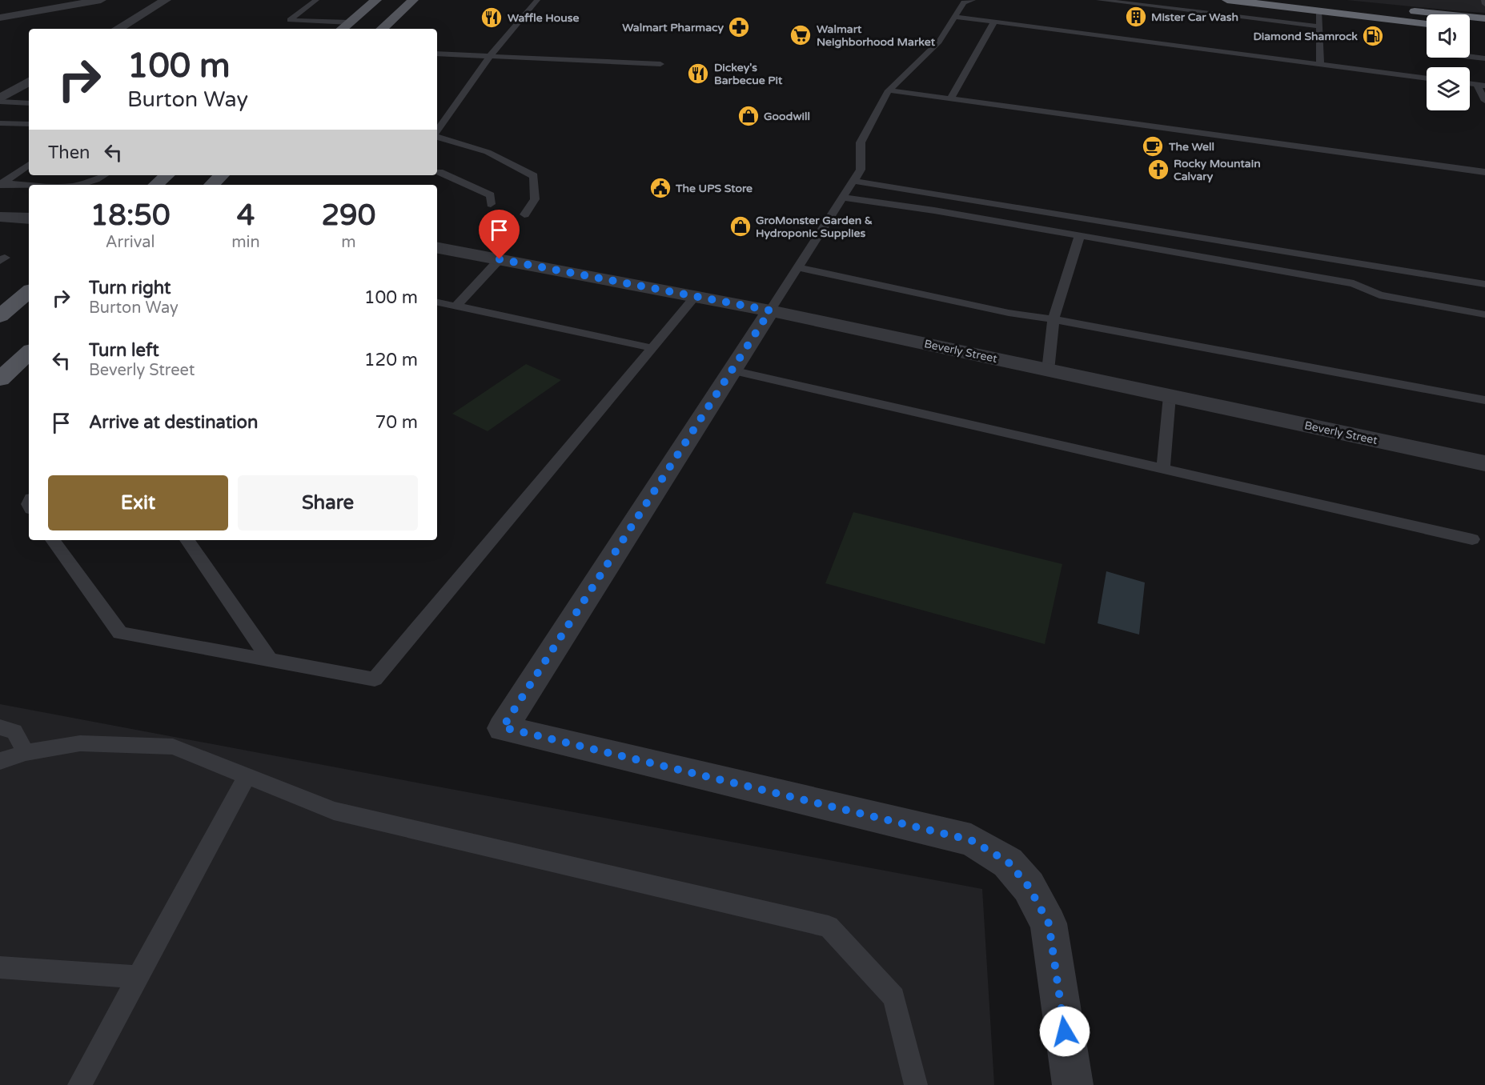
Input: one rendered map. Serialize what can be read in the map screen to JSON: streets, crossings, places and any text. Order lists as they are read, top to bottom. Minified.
{"streets":{"street":["Beverly Street"]},"places":{"building":["Mister Car Wash"],"restaurant":["Waffle House","Dickey's Barbecue Pit"],"pharmacy":["Walmart Pharmacy"],"supermarket":["Walmart Neighborhood Market"],"fuel station":["Diamond Shamrock"],"shop":["Goodwill","GroMonster Garden & Hydroponic Supplies"],"cafe":["The Well"],"church":["Rocky Mountain Calvary"],"public building":["The UPS Store"]},"page":{"turn":["100 m","Burton Way"],"then":"Then","eta":["18:50","Arrival","4","min","290","m"],"list":[{"name":"Turn right","note":"Burton Way","value":"100 m"},{"name":"Turn left","note":"Beverly Street","value":"120 m"},{"name":"Arrive at destination","value":"70 m"}],"buttons":["Exit","Share"]}}
